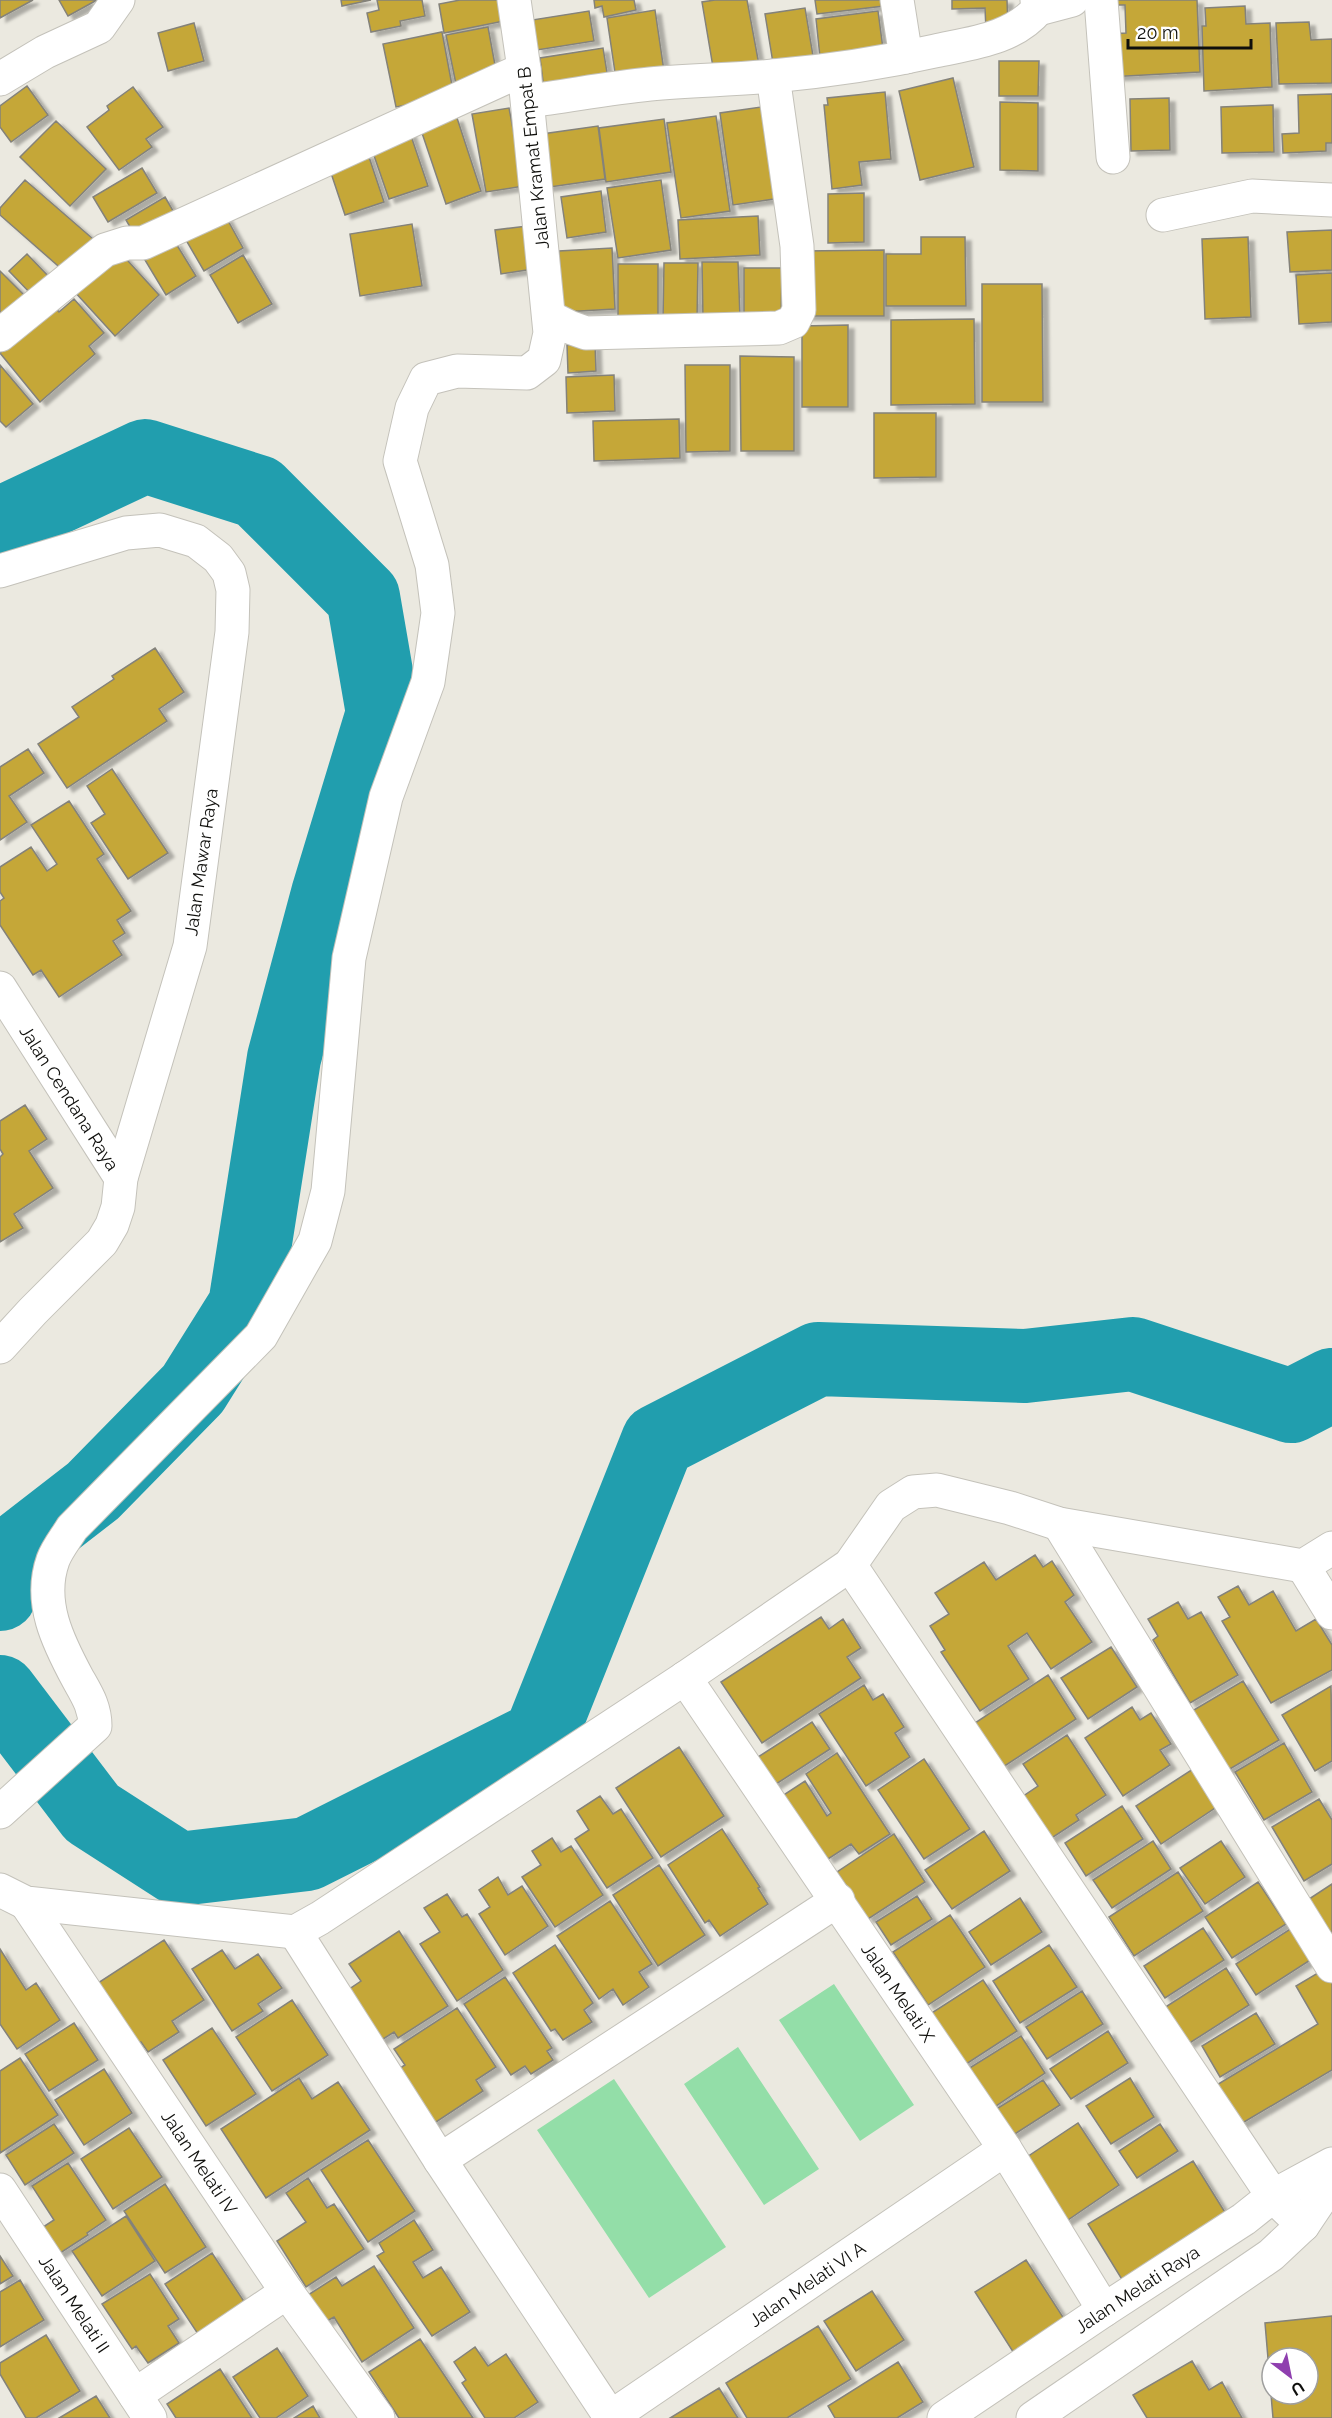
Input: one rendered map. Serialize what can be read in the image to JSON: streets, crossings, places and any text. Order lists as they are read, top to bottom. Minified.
{"streets":{"street":["Jalan Kramat Empat B","Jalan Mawar Raya","Jalan Cendana Raya","Jalan Melati X","Jalan Melati IV","Jalan Melati VI A","Jalan Melati Raya","Jalan Melati II"]},"crossings":[["Jalan Mawar Raya","Jalan Cendana Raya"],["Jalan Melati X","Jalan Melati VI A"],["Jalan Melati X","Jalan Melati Raya"]],"scale_bar":"20 m","north":"bottom right"}
